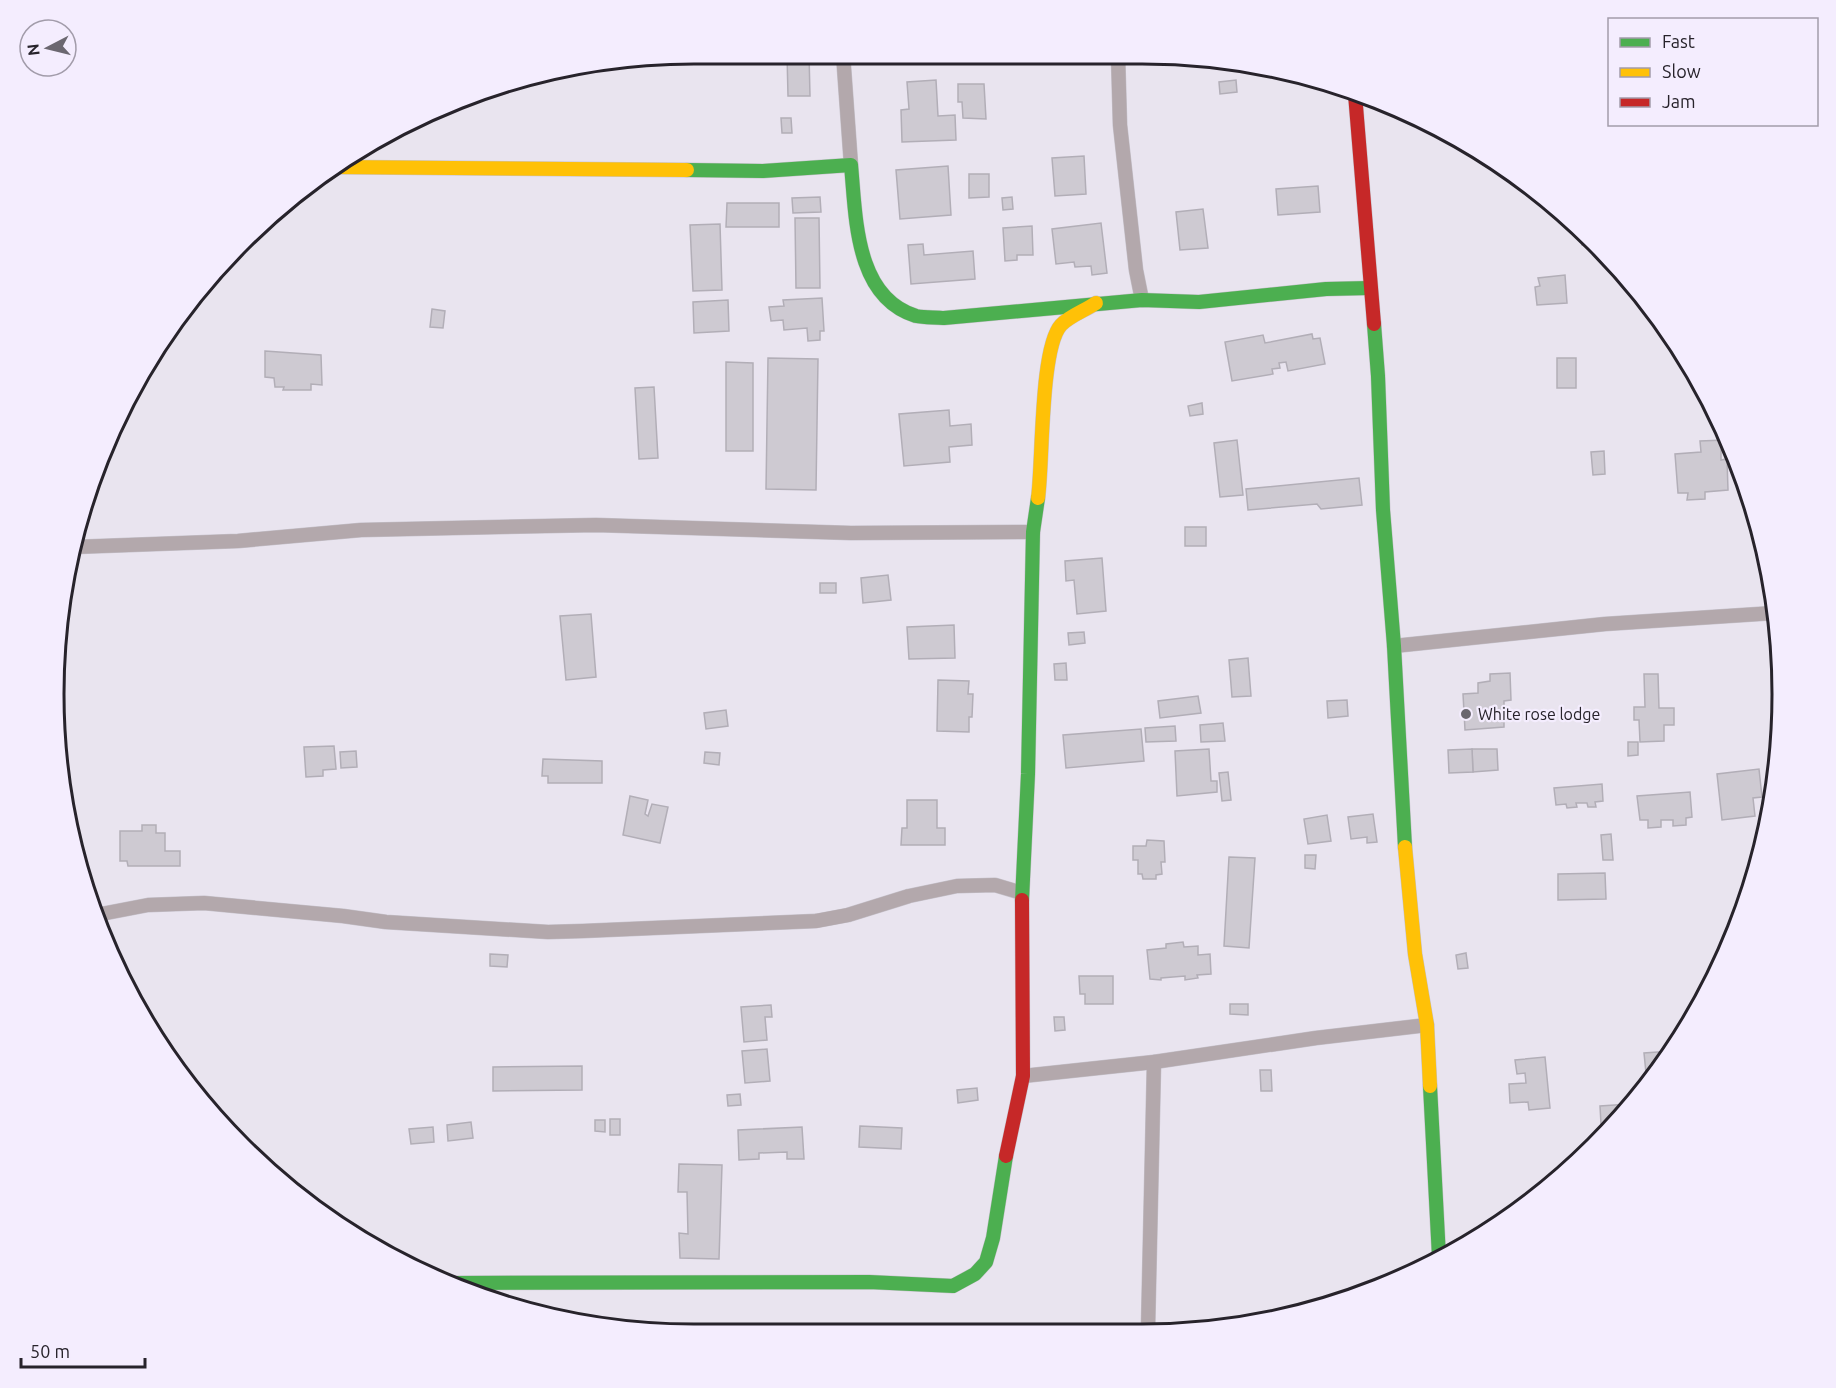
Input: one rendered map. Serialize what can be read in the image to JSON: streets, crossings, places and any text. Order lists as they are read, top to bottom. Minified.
{"places":["White rose lodge"],"legend":["Fast","Slow","Jam"],"scale_bar":"50 m","north":"left"}
